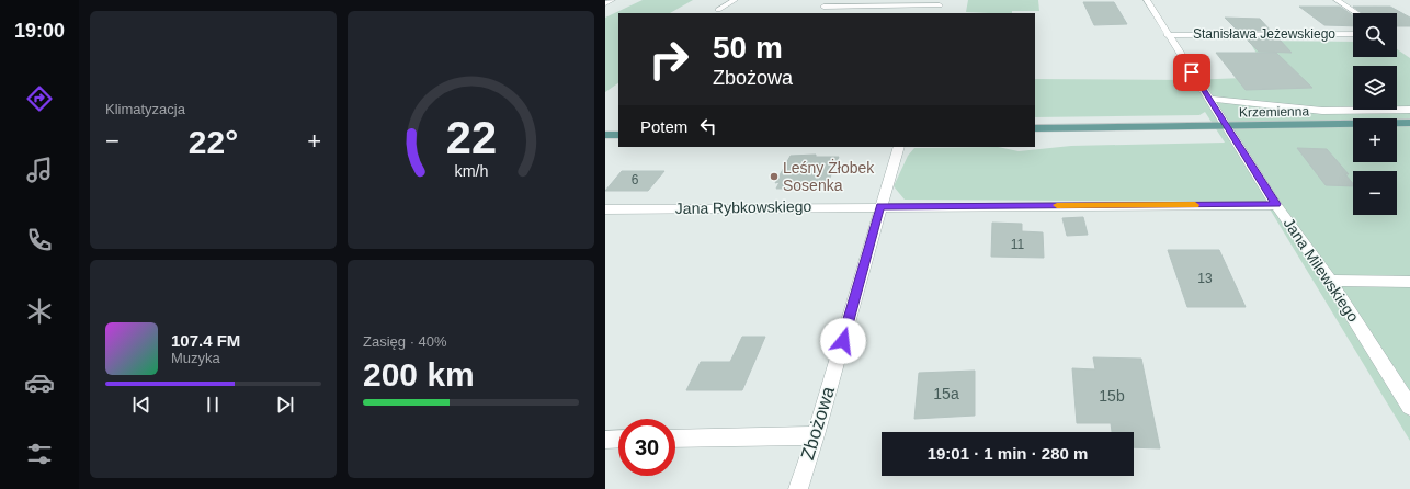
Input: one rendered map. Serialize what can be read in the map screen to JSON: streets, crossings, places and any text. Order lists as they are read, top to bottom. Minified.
{"streets":{"main road":["Krzemienna"],"street":["Stanisława Jeżewskiego","Jana Rybkowskiego","Jana Milewskiego","Zbożowa"]},"crossings":[["Stanisława Jeżewskiego","Jana Milewskiego"],["Krzemienna","Jana Milewskiego"],["Jana Rybkowskiego","Zbożowa"]],"places":["Leśny Żłobek Sosenka"],"house_numbers":["6","11","13","15a","15b"],"page":{"tabs":"19:00","tile":["Klimatyzacja",["Zasięg · 40%","200 km"]],"map_buttons":["+","−"],"turn":["50 m","Zbożowa"],"then":"Potem","heat":["−","22°","+"],"song":["107.4 FM","Muzyka"],"limit":"30","trip":"19:01 · 1 min · 280 m","gauge":["22","km/h"]}}
